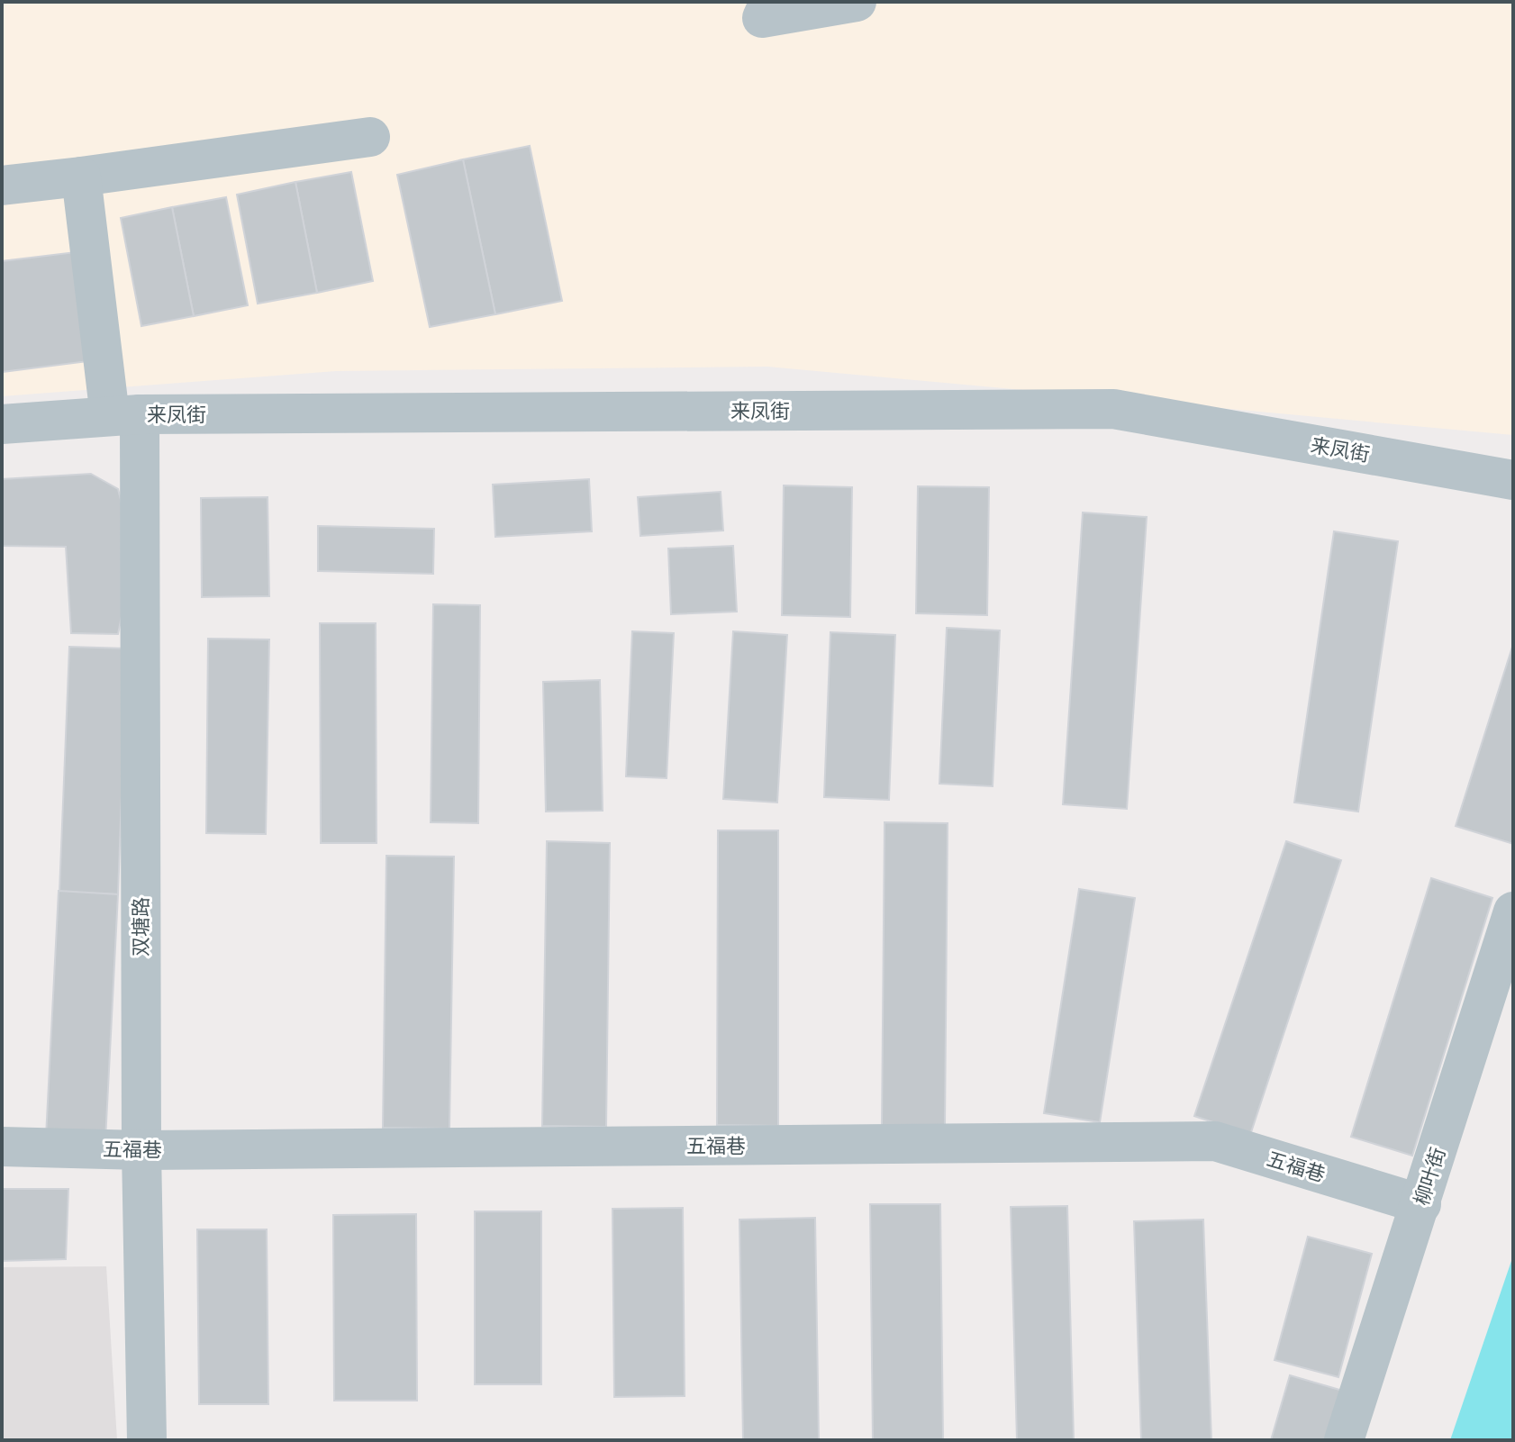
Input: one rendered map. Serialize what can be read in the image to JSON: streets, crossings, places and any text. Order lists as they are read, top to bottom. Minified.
{"streets":{"street":["来凤街","双塘路","五福巷","柳叶街"]},"crossings":[["来凤街","双塘路"],["双塘路","五福巷"],["五福巷","柳叶街"]]}
